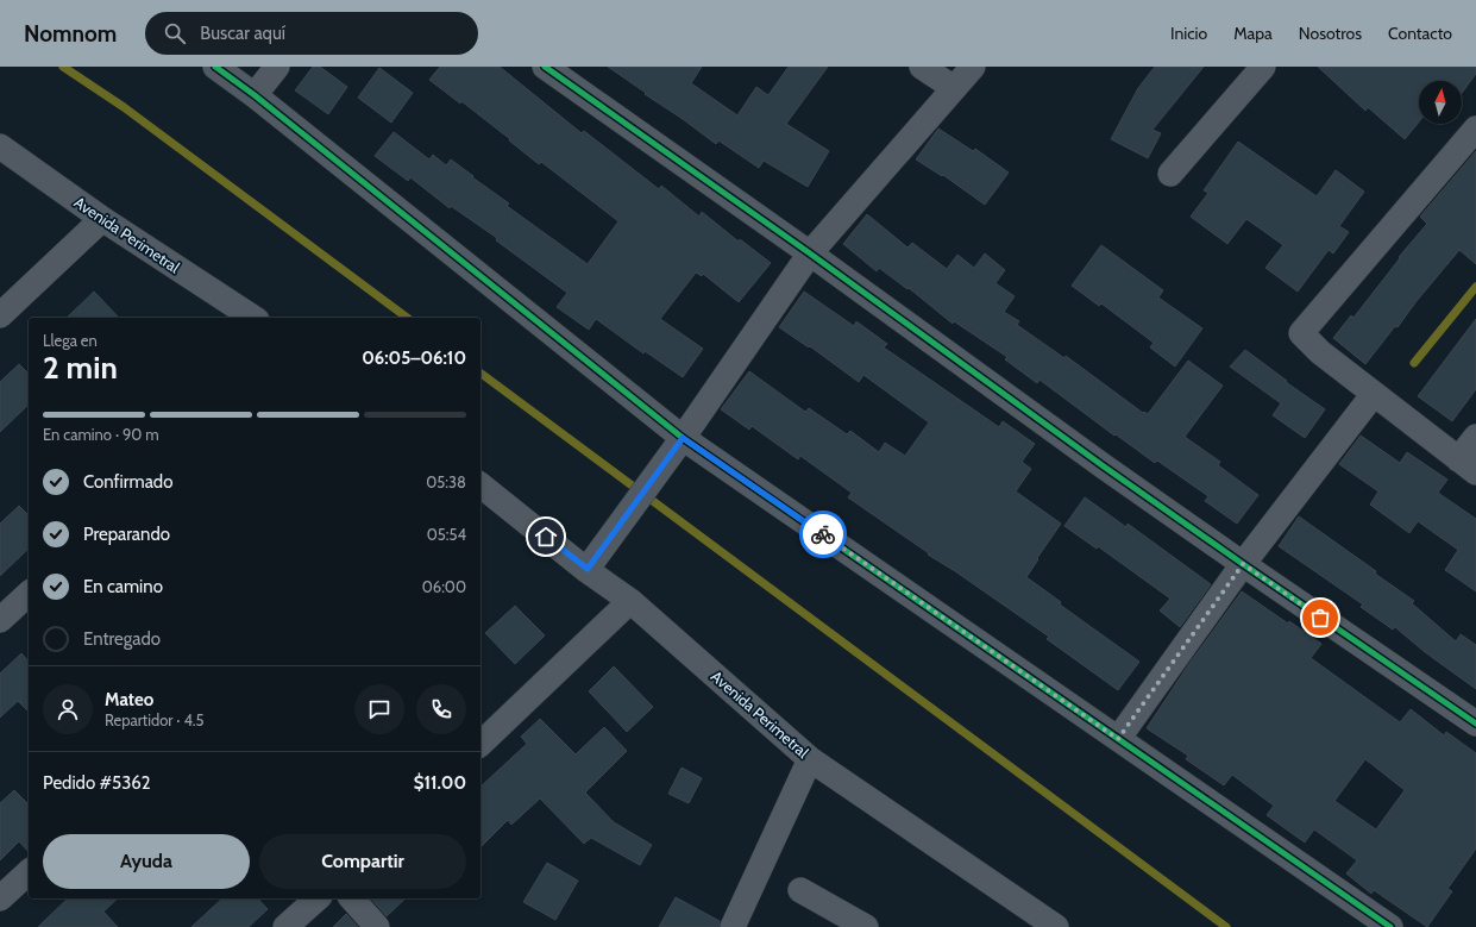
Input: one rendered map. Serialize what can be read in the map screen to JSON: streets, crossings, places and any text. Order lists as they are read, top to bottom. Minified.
{"streets":{"street":["Avenida Perimetral"]},"north":"top","page":{"header":"Nomnom","search":"Buscar aquí","nav":["Inicio","Mapa","Nosotros","Contacto"],"heading":["2 min","Llega en","06:05–06:10"],"panel":["Mateo","Repartidor · 4.5","Pedido #5362","$11.00"],"bar":"En camino · 90 m","list":[["Confirmado","05:38"],["Preparando","05:54"],["En camino","06:00"],"Entregado"],"buttons":["Ayuda","Compartir"]}}
